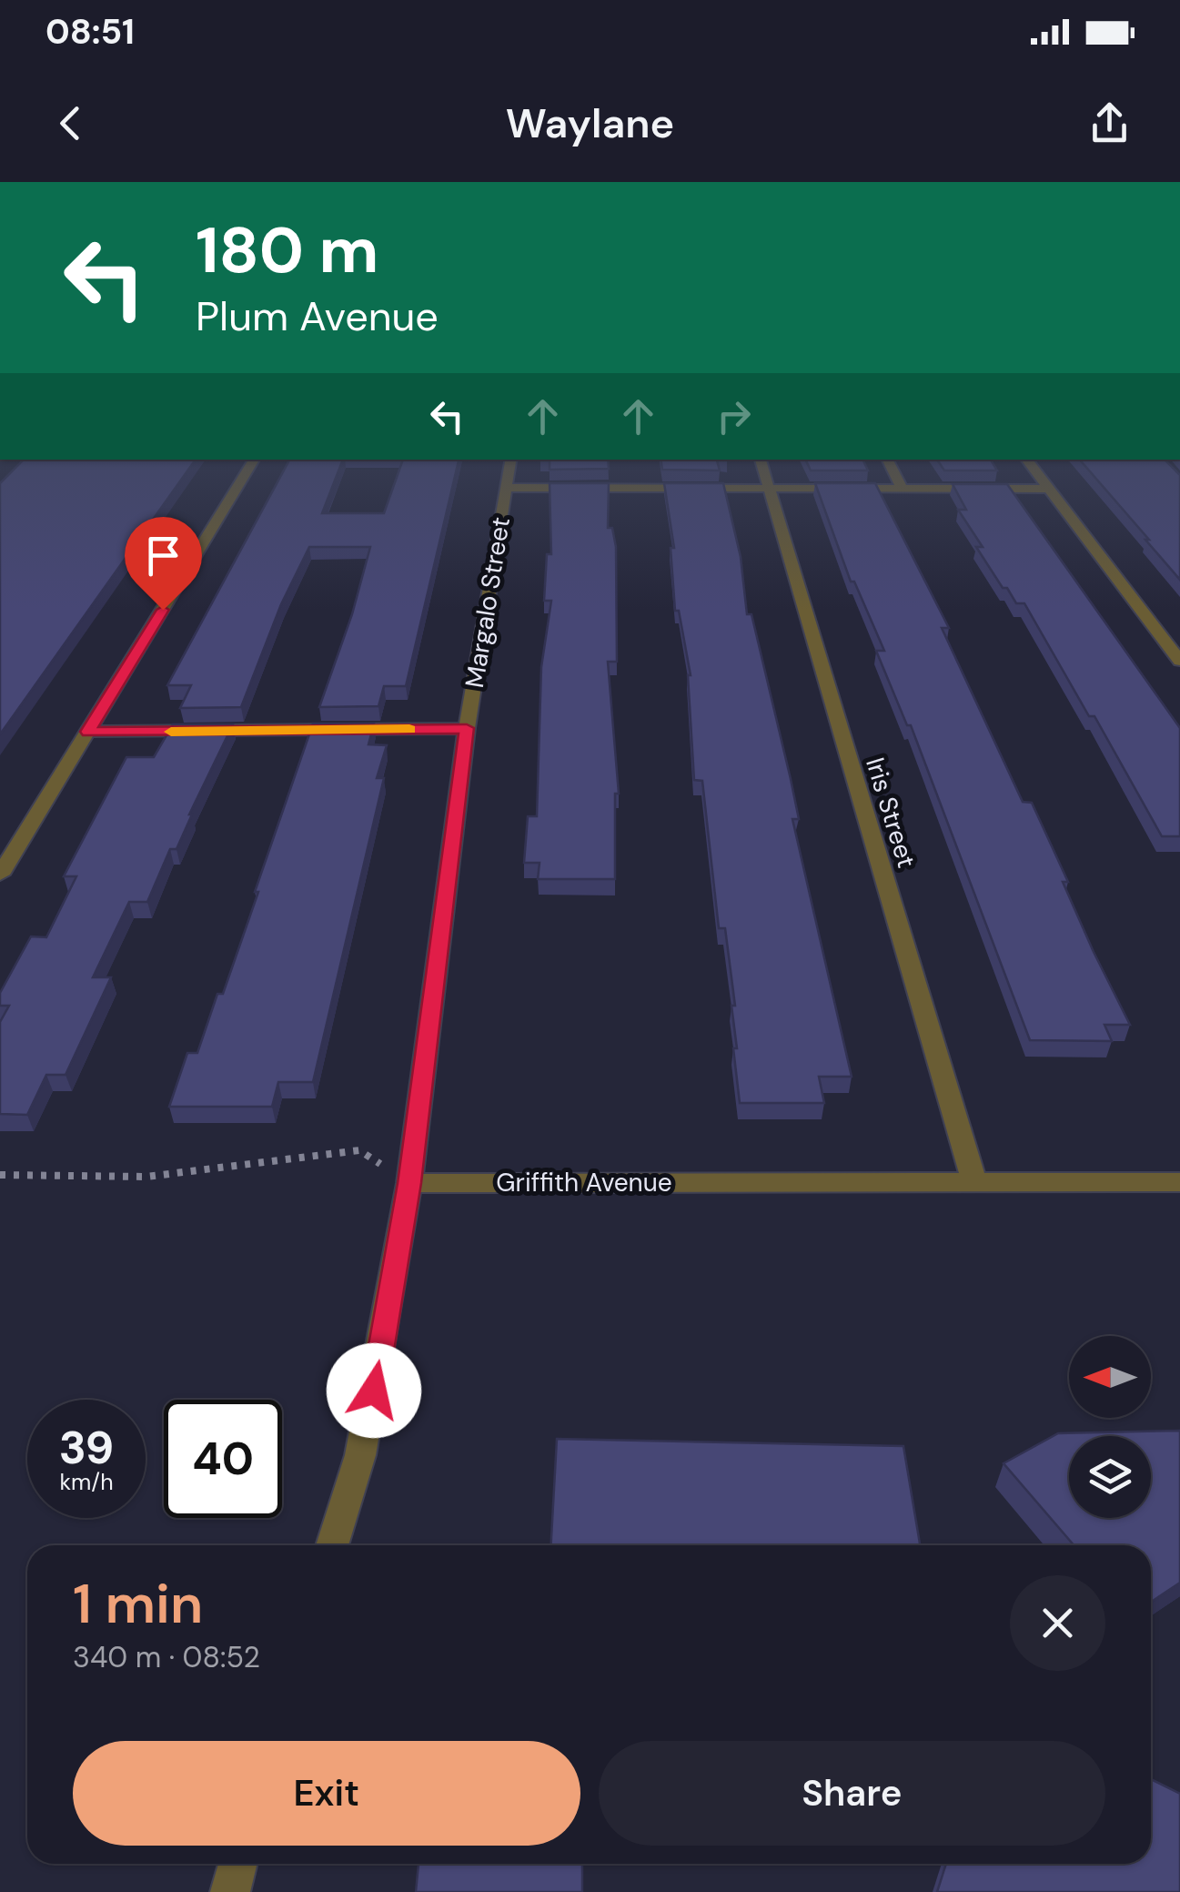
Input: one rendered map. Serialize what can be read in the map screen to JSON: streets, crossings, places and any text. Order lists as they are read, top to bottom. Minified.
{"streets":{"street":["Margalo Street","Iris Street","Griffith Avenue"]},"crossings":[["Margalo Street","Griffith Avenue"],["Iris Street","Griffith Avenue"]],"north":"left","page":{"status":"08:51","header":"Waylane","turn":["180 m","Plum Avenue"],"speed":"39 km/h","limit":"40","heading":["1 min","340 m · 08:52"],"buttons":["Exit","Share"]}}
